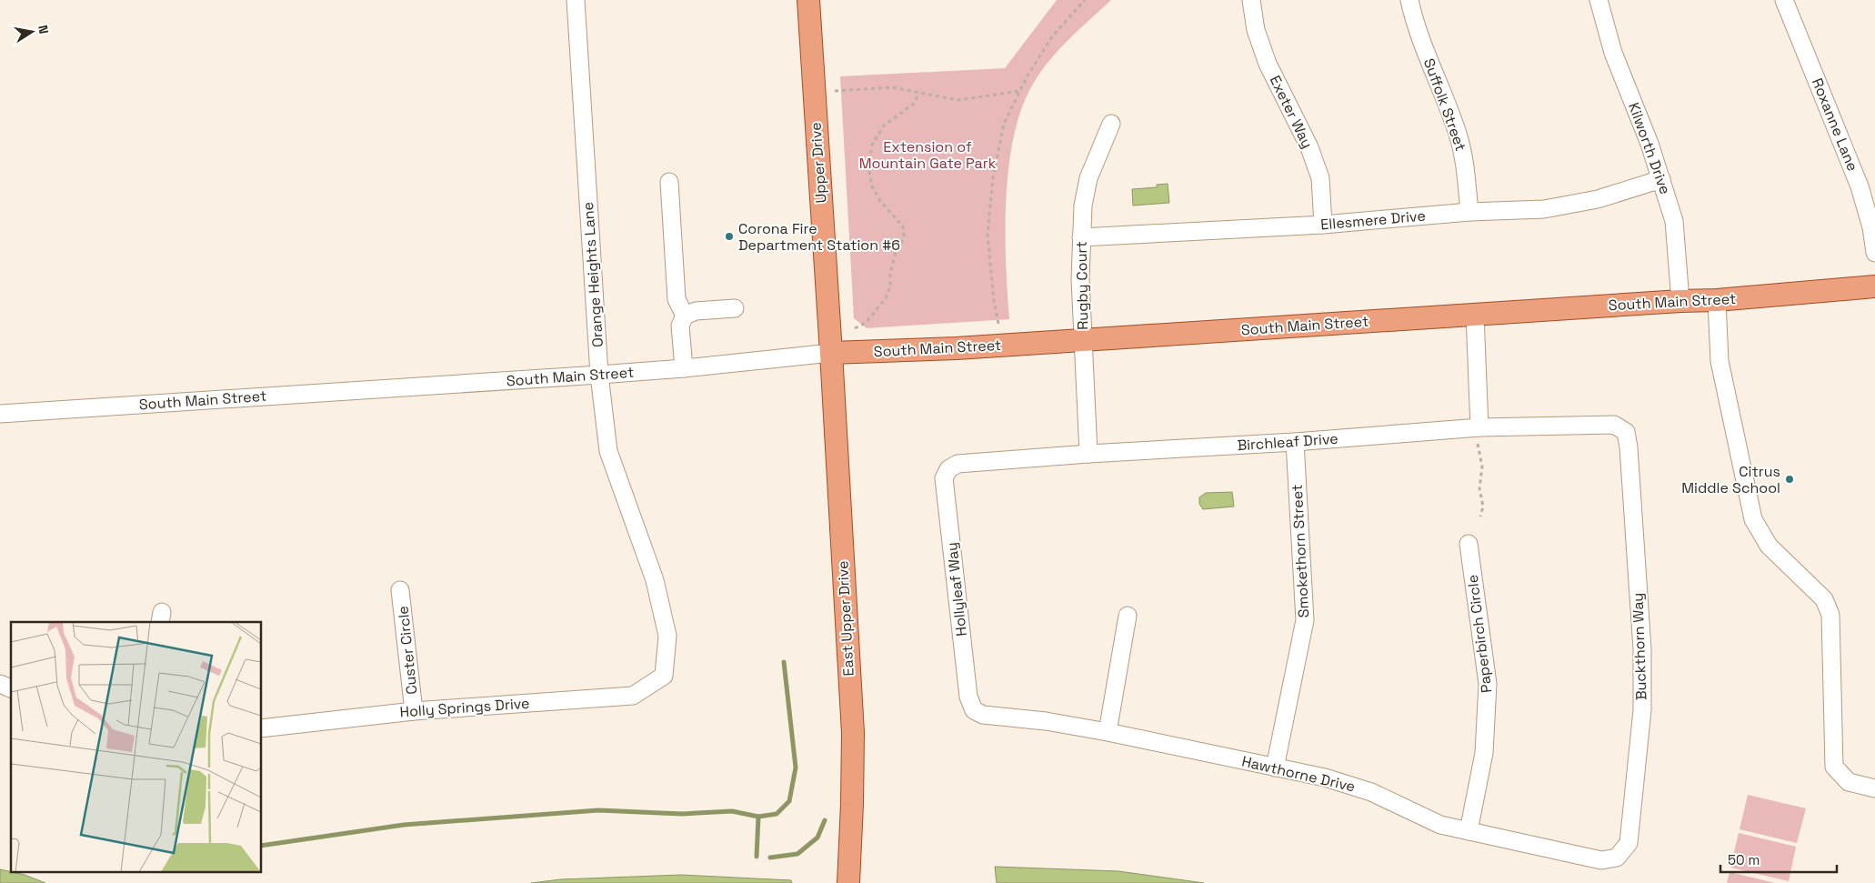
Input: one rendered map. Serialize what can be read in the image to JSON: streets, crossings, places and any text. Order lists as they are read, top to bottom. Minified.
{"streets":{"main road":["Upper Drive","South Main Street","East Upper Drive"],"street":["Suffolk Street","Exeter Way","Roxanne Lane","Kilworth Drive","Ellesmere Drive","Orange Heights Lane","Rugby Court","Birchleaf Drive","Smokethorn Street","Hollyleaf Way","Paperbirch Circle","Buckthorn Way","Custer Circle","Holly Springs Drive","Hawthorne Drive"]},"crossings":[["Suffolk Street","Ellesmere Drive"],["Exeter Way","Ellesmere Drive"],["Kilworth Drive","Ellesmere Drive"],["Kilworth Drive","South Main Street"],["Upper Drive","South Main Street"],["Upper Drive","East Upper Drive"],["Ellesmere Drive","Rugby Court"],["Orange Heights Lane","South Main Street"],["Orange Heights Lane","Holly Springs Drive"],["Rugby Court","South Main Street"],["Rugby Court","Birchleaf Drive"],["South Main Street","East Upper Drive"],["Birchleaf Drive","Smokethorn Street"],["Birchleaf Drive","Hollyleaf Way"],["Birchleaf Drive","Buckthorn Way"],["Smokethorn Street","Hawthorne Drive"],["Hollyleaf Way","Hawthorne Drive"],["Paperbirch Circle","Hawthorne Drive"],["Buckthorn Way","Hawthorne Drive"],["Custer Circle","Holly Springs Drive"]],"parks":["Extension of Mountain Gate Park"],"places":["Corona Fire Department Station #6","Citrus Middle School"],"scale_bar":"50 m","north":"right"}
